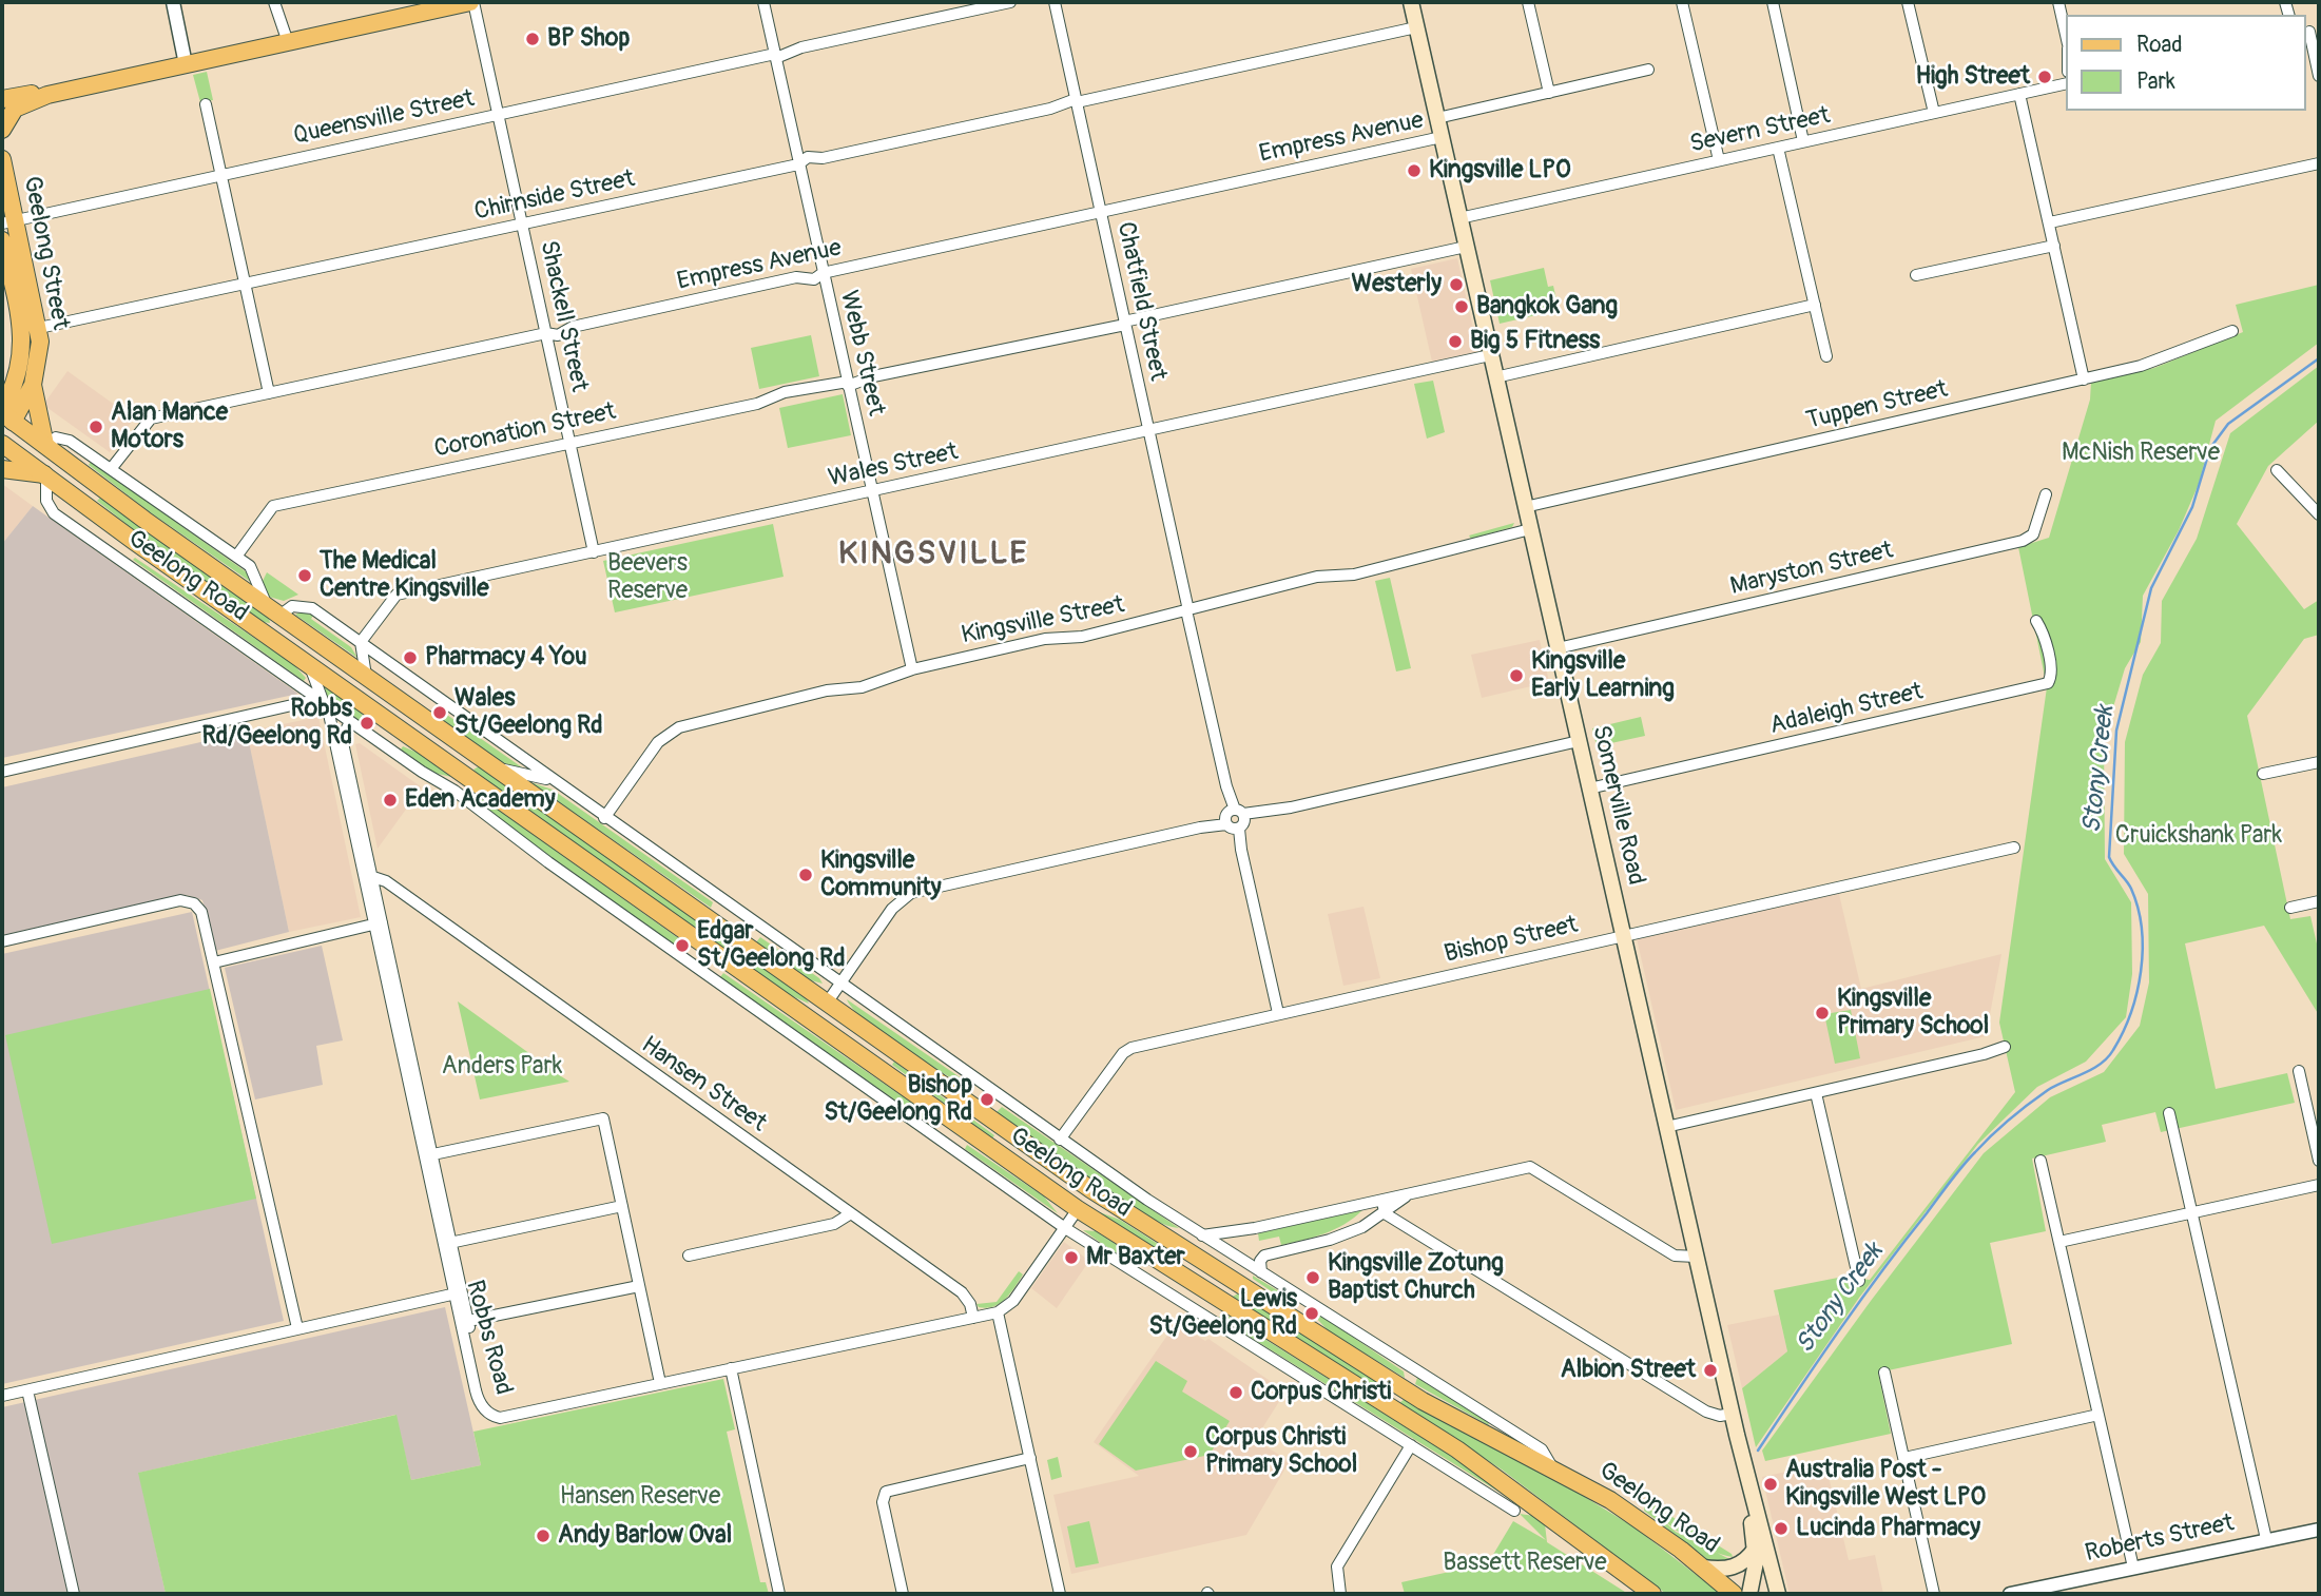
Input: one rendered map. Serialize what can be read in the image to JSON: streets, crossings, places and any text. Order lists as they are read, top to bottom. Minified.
{"streets":{"main road":["Geelong Street","Geelong Road","Somerville Road"],"street":["Queensville Street","Severn Street","Empress Avenue","Chirnside Street","Chatfield Street","Shackell Street","Webb Street","Tuppen Street","Coronation Street","Wales Street","Maryston Street","Kingsville Street","Adaleigh Street","Bishop Street","Hansen Street","Robbs Road","Roberts Street"]},"crossings":[["Queensville Street","Geelong Street"],["Queensville Street","Shackell Street"],["Queensville Street","Webb Street"],["Severn Street","Somerville Road"],["Empress Avenue","Chatfield Street"],["Empress Avenue","Shackell Street"],["Empress Avenue","Webb Street"],["Empress Avenue","Somerville Road"],["Chirnside Street","Geelong Street"],["Chirnside Street","Chatfield Street"],["Chirnside Street","Shackell Street"],["Chirnside Street","Webb Street"],["Chirnside Street","Somerville Road"],["Geelong Street","Geelong Road"],["Chatfield Street","Coronation Street"],["Chatfield Street","Wales Street"],["Chatfield Street","Kingsville Street"],["Chatfield Street","Bishop Street"],["Shackell Street","Coronation Street"],["Shackell Street","Wales Street"],["Webb Street","Coronation Street"],["Webb Street","Wales Street"],["Webb Street","Kingsville Street"],["Tuppen Street","Somerville Road"],["Coronation Street","Somerville Road"],["Wales Street","Geelong Road"],["Wales Street","Somerville Road"],["Maryston Street","Somerville Road"],["Geelong Road","Kingsville Street"],["Geelong Road","Bishop Street"],["Geelong Road","Robbs Road"],["Kingsville Street","Somerville Road"],["Adaleigh Street","Somerville Road"],["Somerville Road","Bishop Street"],["Hansen Street","Robbs Road"]],"districts":["KINGSVILLE"],"water":["Stony Creek"],"parks":["McNish Reserve","Beevers Reserve","Cruickshank Park","Anders Park","Hansen Reserve","Bassett Reserve"],"places":["BP Shop","High Street","Kingsville LPO","Westerly","Bangkok Gang","Big 5 Fitness","Alan Mance Motors","The Medical Centre Kingsville","Pharmacy 4 You","Kingsville Early Learning","Wales St/Geelong Rd","Robbs Rd/Geelong Rd","Eden Academy","Kingsville Community","Edgar St/Geelong Rd","Kingsville Primary School","Bishop St/Geelong Rd","Mr Baxter","Kingsville Zotung Baptist Church","Lewis St/Geelong Rd","Albion Street","Corpus Christi","Corpus Christi Primary School","Australia Post - Kingsville West LPO","Lucinda Pharmacy","Andy Barlow Oval"],"legend":["Road","Park"]}
